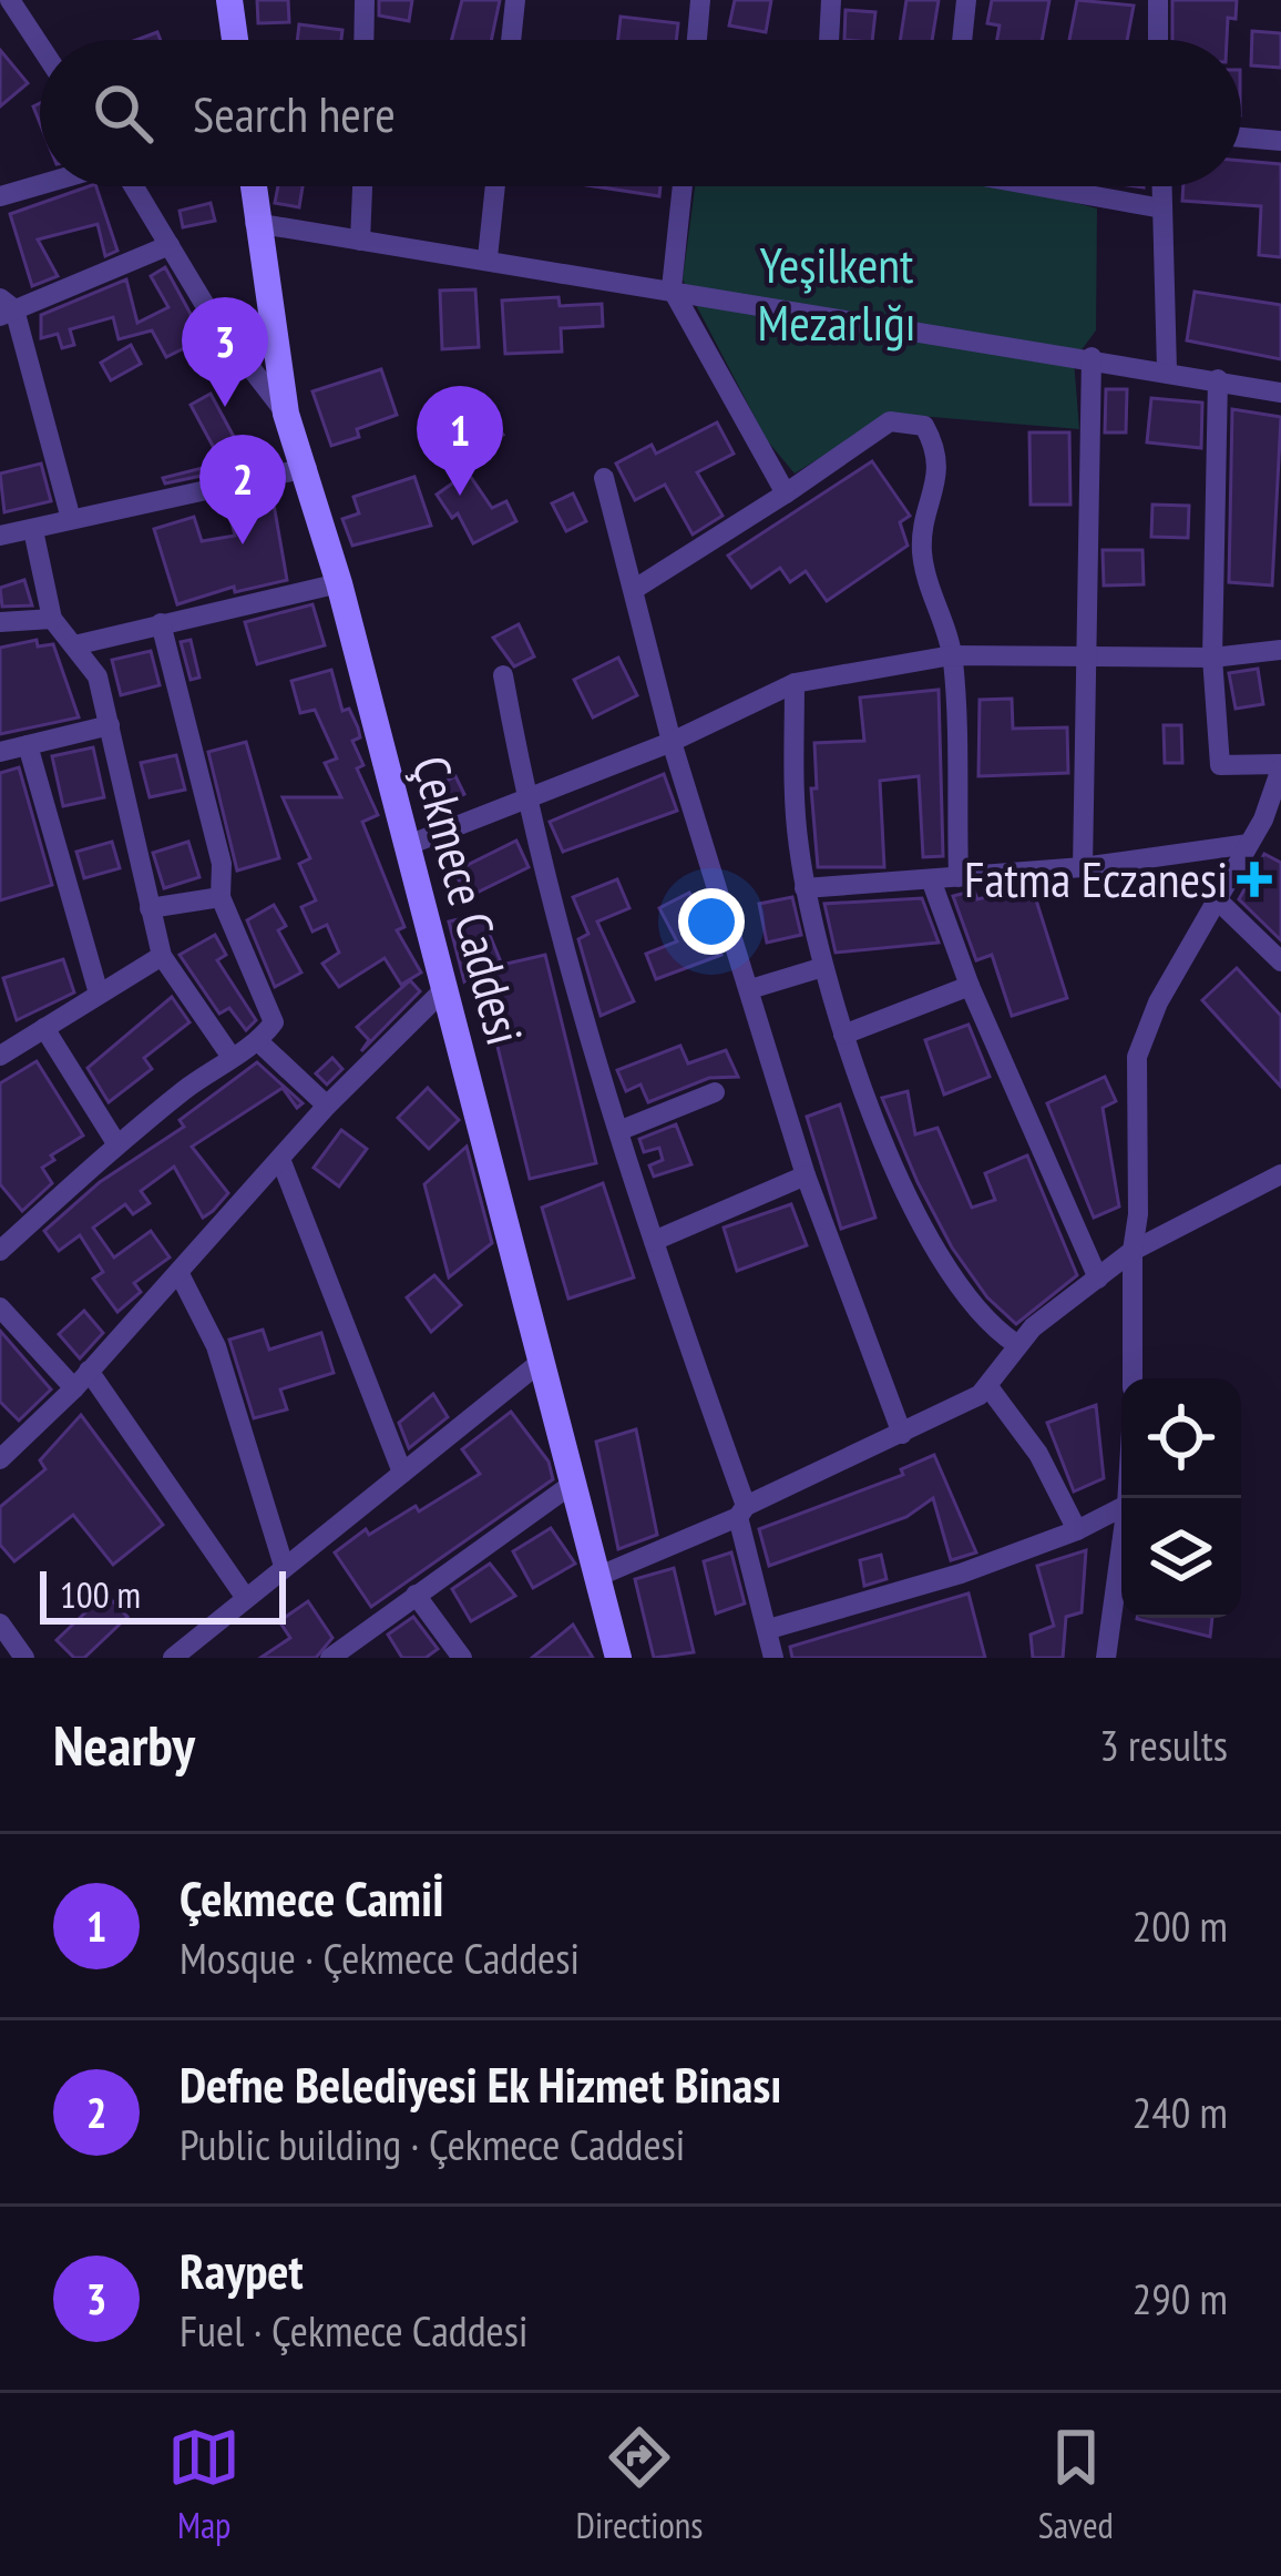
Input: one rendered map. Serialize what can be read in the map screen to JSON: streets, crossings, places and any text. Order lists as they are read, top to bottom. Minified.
{"streets":{"main road":["Çekmece Caddesi"]},"parks":["Yeşilkent Mezarlığı"],"places":{"health":["Fatma Eczanesi"]},"scale_bar":"100 m","page":{"search":"Search here","pins":["3","1","2"],"scale":"100 m","heading":["Nearby","3 results"],"list":[{"mark":"1","name":"Çekmece Camiİ","note":"Mosque · Çekmece Caddesi","value":"200 m"},{"mark":"2","name":"Defne Belediyesi Ek Hizmet Binası","note":"Public building · Çekmece Caddesi","value":"240 m"},{"mark":"3","name":"Raypet","note":"Fuel · Çekmece Caddesi","value":"290 m"}],"nav":["Map","Directions","Saved"]}}
